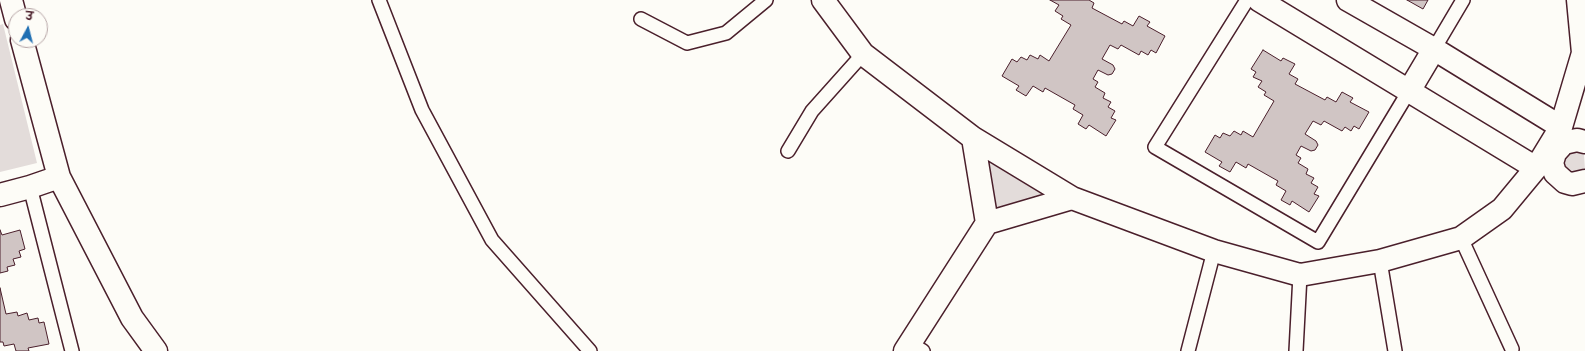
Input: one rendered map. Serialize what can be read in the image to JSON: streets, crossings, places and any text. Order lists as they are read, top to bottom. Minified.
{"north":"top"}
